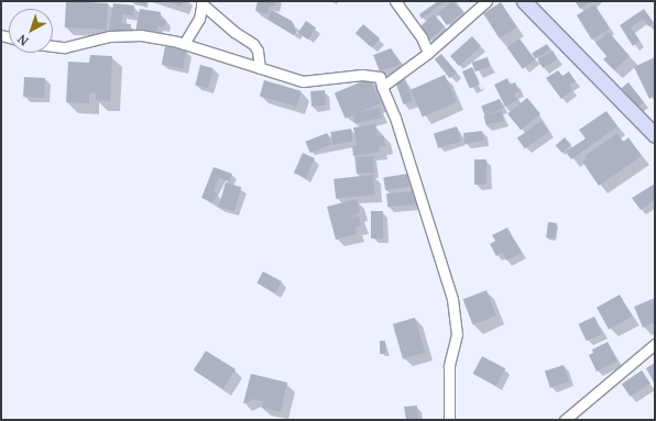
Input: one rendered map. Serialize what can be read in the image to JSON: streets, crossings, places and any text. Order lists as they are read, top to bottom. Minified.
{"north":"bottom left"}
